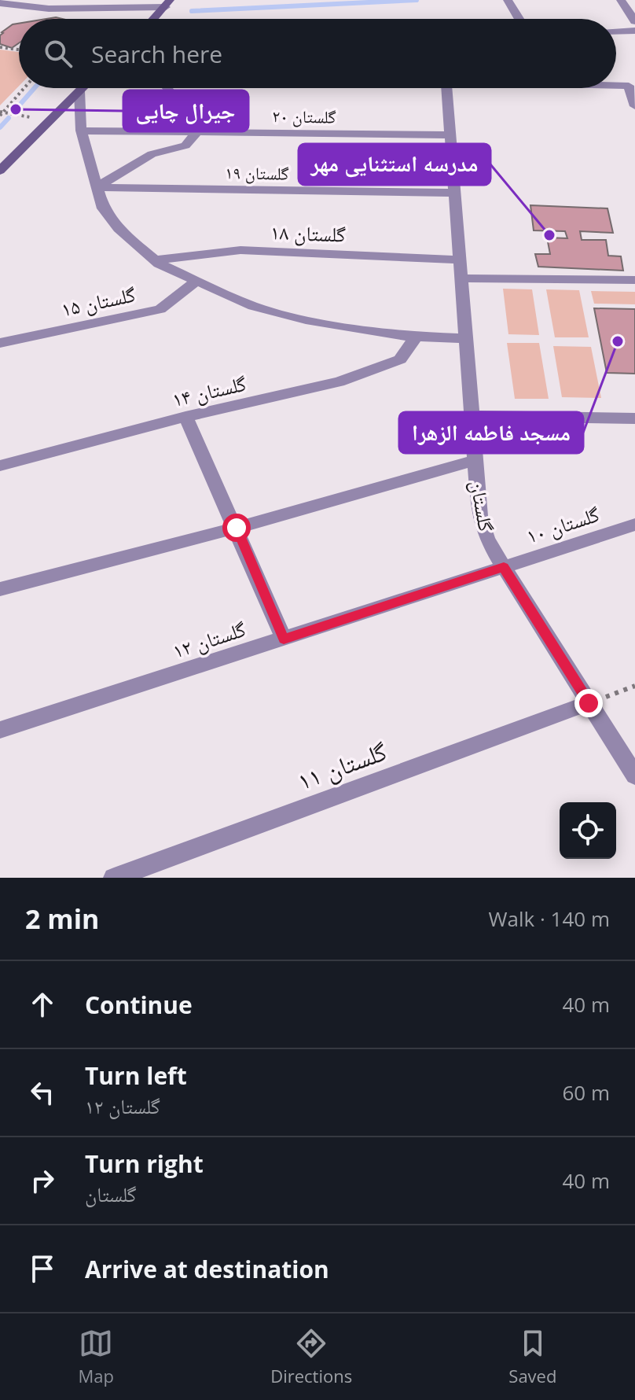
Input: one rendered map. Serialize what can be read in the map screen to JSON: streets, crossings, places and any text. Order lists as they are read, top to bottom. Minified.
{"streets":{"street":["گلستان ۲۰","گلستان ۱۹","گلستان ۱۸","گلستان ۱۵","گلستان ۱۴","گلستان","گلستان ۱۰","گلستان ۱۲","گلستان ۱۱"]},"crossings":[["گلستان ۲۰","گلستان"],["گلستان ۱۹","گلستان"],["گلستان ۱۸","گلستان"],["گلستان","گلستان ۱۰"],["گلستان","گلستان ۱۲"],["گلستان","گلستان ۱۱"],["گلستان ۱۰","گلستان ۱۲"]],"places":["جیرال چایی","مدرسه استثنایی مهر","مسجد فاطمه الزهرا"],"page":{"search":"Search here","heading":["2 min","Walk · 140 m"],"list":[["Continue","40 m"],["Turn left","گلستان ۱۲","60 m"],["Turn right","گلستان","40 m"],"Arrive at destination"],"nav":["Map","Directions","Saved"]}}
